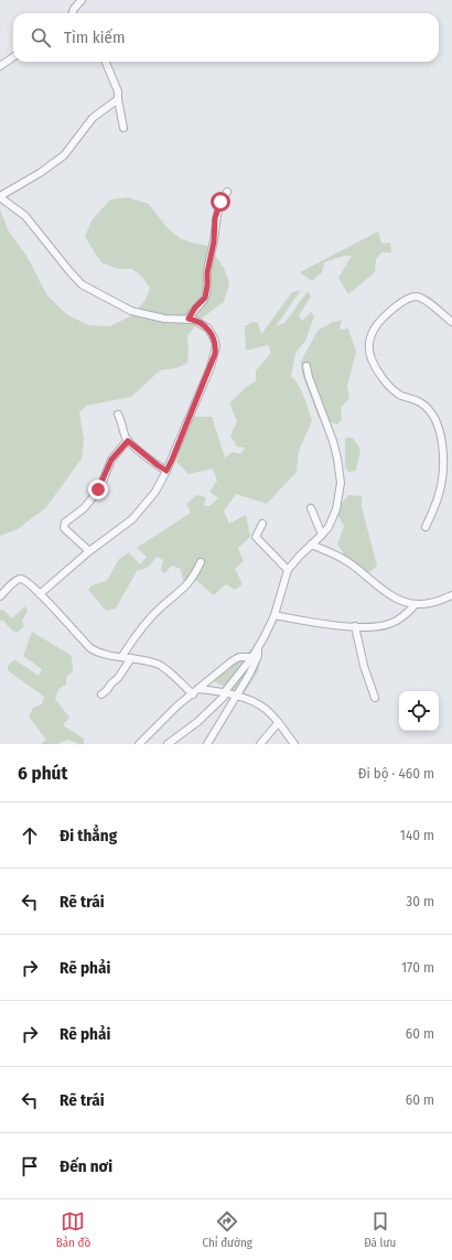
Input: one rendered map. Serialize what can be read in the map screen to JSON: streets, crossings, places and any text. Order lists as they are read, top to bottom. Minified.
{"page":{"search":"Tìm kiếm","heading":["6 phút","Đi bộ · 460 m"],"list":[["Đi thẳng","140 m"],["Rẽ trái","30 m"],["Rẽ phải","170 m"],["Rẽ phải","60 m"],["Rẽ trái","60 m"],"Đến nơi"],"nav":["Bản đồ","Chỉ đường","Đã lưu"]}}
